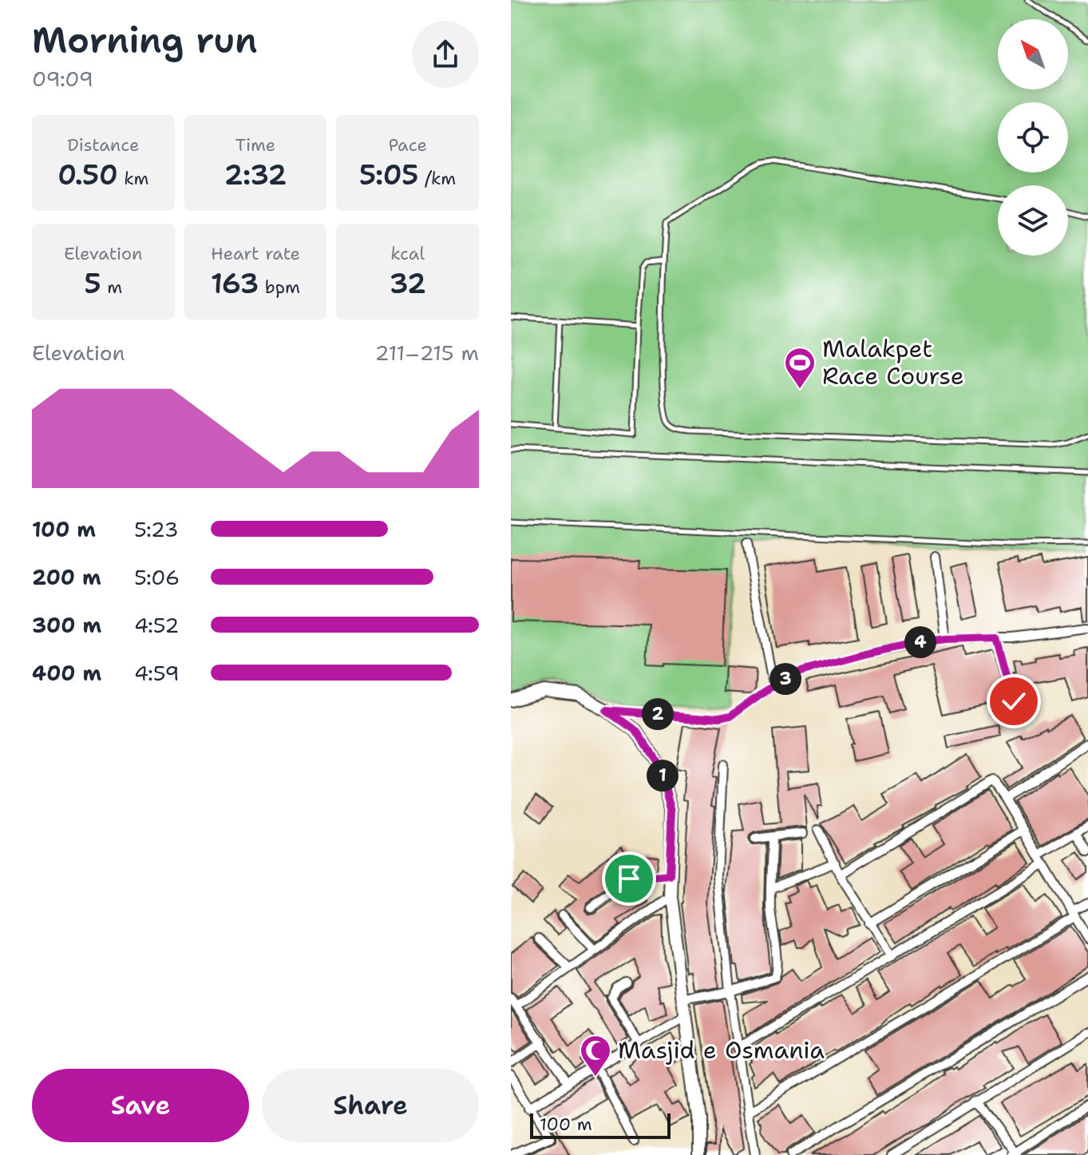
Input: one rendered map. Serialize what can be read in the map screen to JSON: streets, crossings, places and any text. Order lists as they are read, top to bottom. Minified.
{"places":{"sports":["Malakpet Race Course"],"mosque":["Masjid e Osmania"]},"scale_bar":"100 m","north":"top left","page":{"heading":["Morning run","09:09"],"stats":[["Distance","0.50 km"],["Time","2:32"],["Pace","5:05 /km"],["Elevation","5 m"],["Heart rate","163 bpm"],["kcal","32"]],"chart":["Elevation","211–215 m"],"list":[{"name":"100 m","note":"5:23"},{"name":"200 m","note":"5:06"},{"name":"300 m","note":"4:52"},{"name":"400 m","note":"4:59"}],"pins":["4","3","2","1"],"buttons":["Save","Share"],"scale":"100 m"}}
